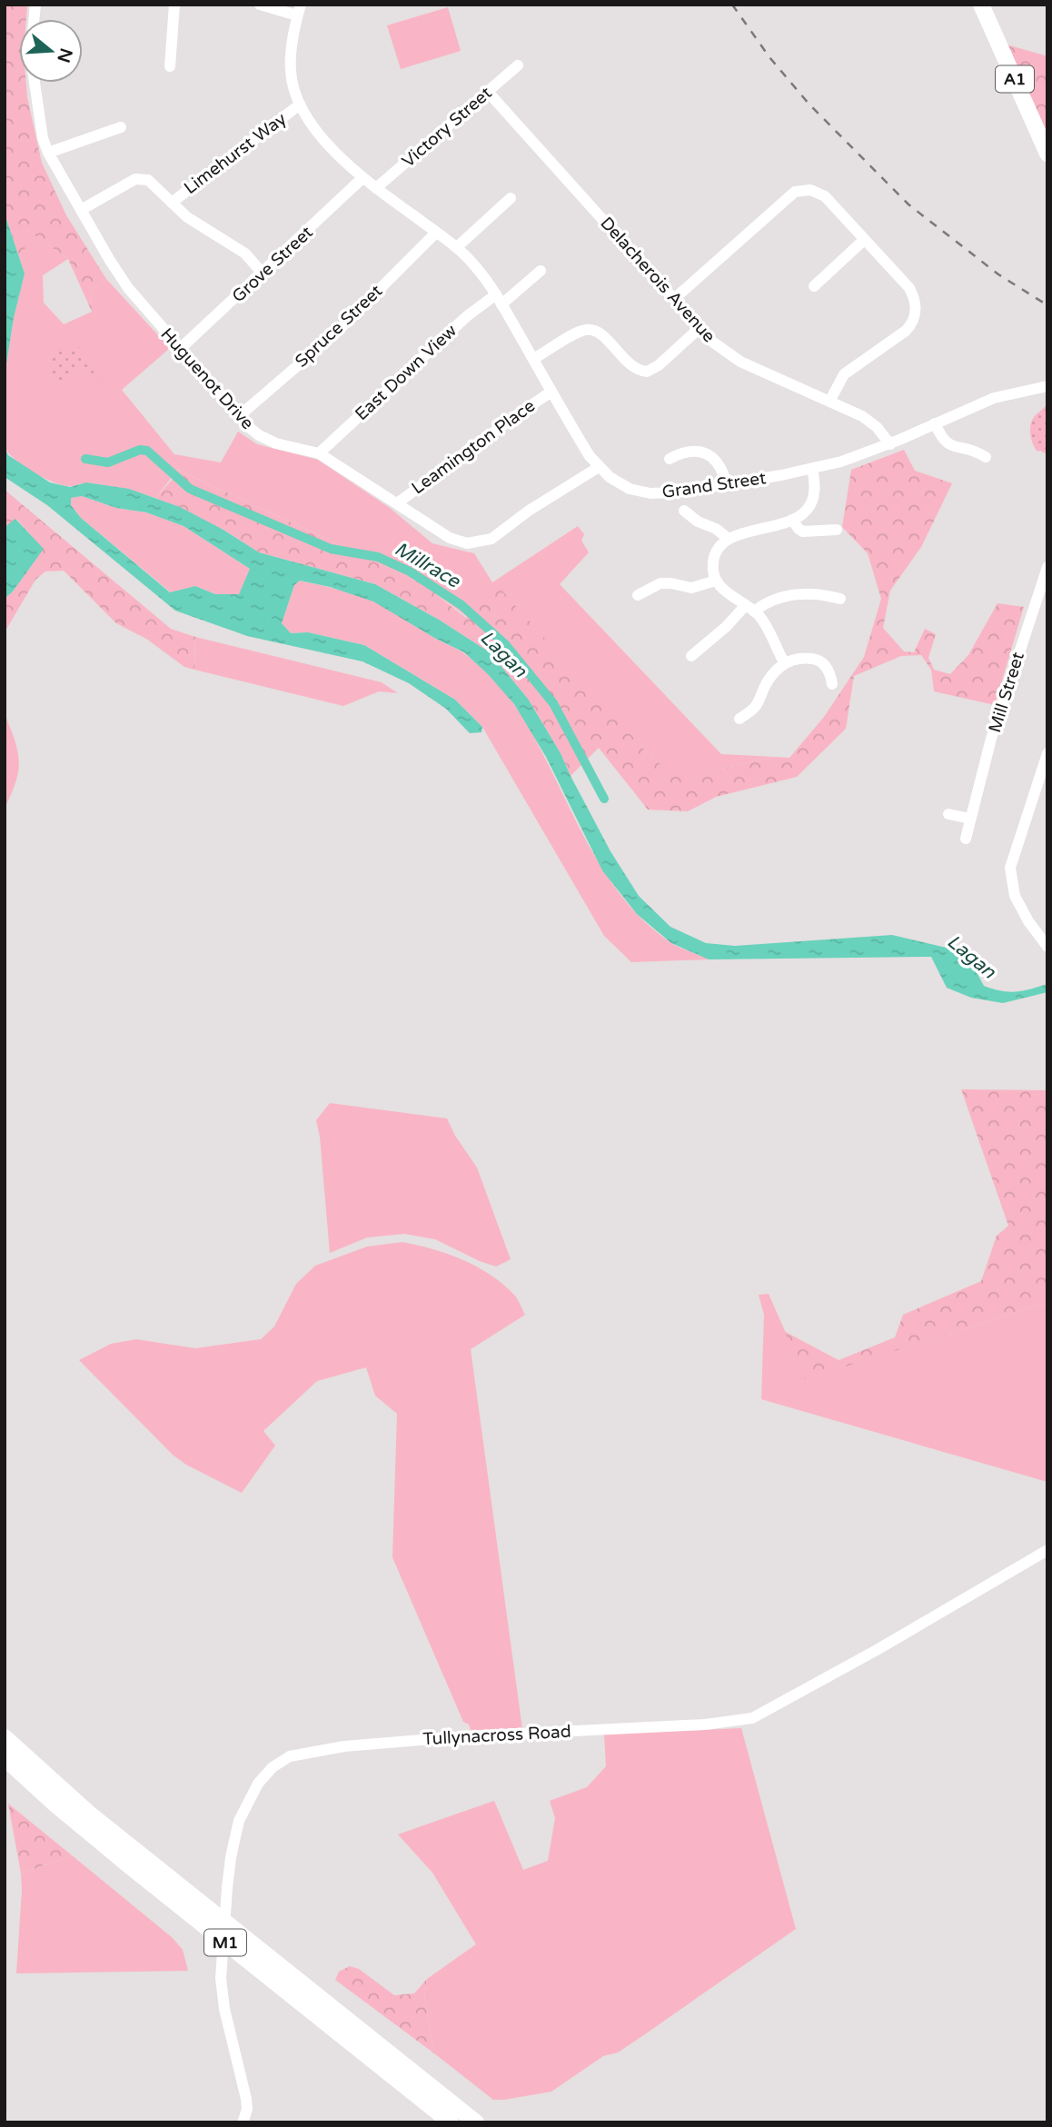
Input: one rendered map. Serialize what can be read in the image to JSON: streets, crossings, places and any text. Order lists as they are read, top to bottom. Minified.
{"streets":{"highway":["A1","M1"],"street":["Victory Street","Limehurst Way","Grove Street","Delacherois Avenue","Spruce Street","East Down View","Huguenot Drive","Leamington Place","Grand Street","Mill Street","Tullynacross Road"]},"crossings":[["Victory Street","Delacherois Avenue"],["Victory Street","Grand Street"],["Limehurst Way","Grand Street"],["Grove Street","Huguenot Drive"],["Grove Street","Grand Street"],["Delacherois Avenue","Grand Street"],["Spruce Street","Huguenot Drive"],["Spruce Street","Grand Street"],["East Down View","Huguenot Drive"],["East Down View","Grand Street"],["Huguenot Drive","Leamington Place"],["Huguenot Drive","Grand Street"],["Leamington Place","Grand Street"]],"water":["Millrace","Lagan"],"north":"right"}
